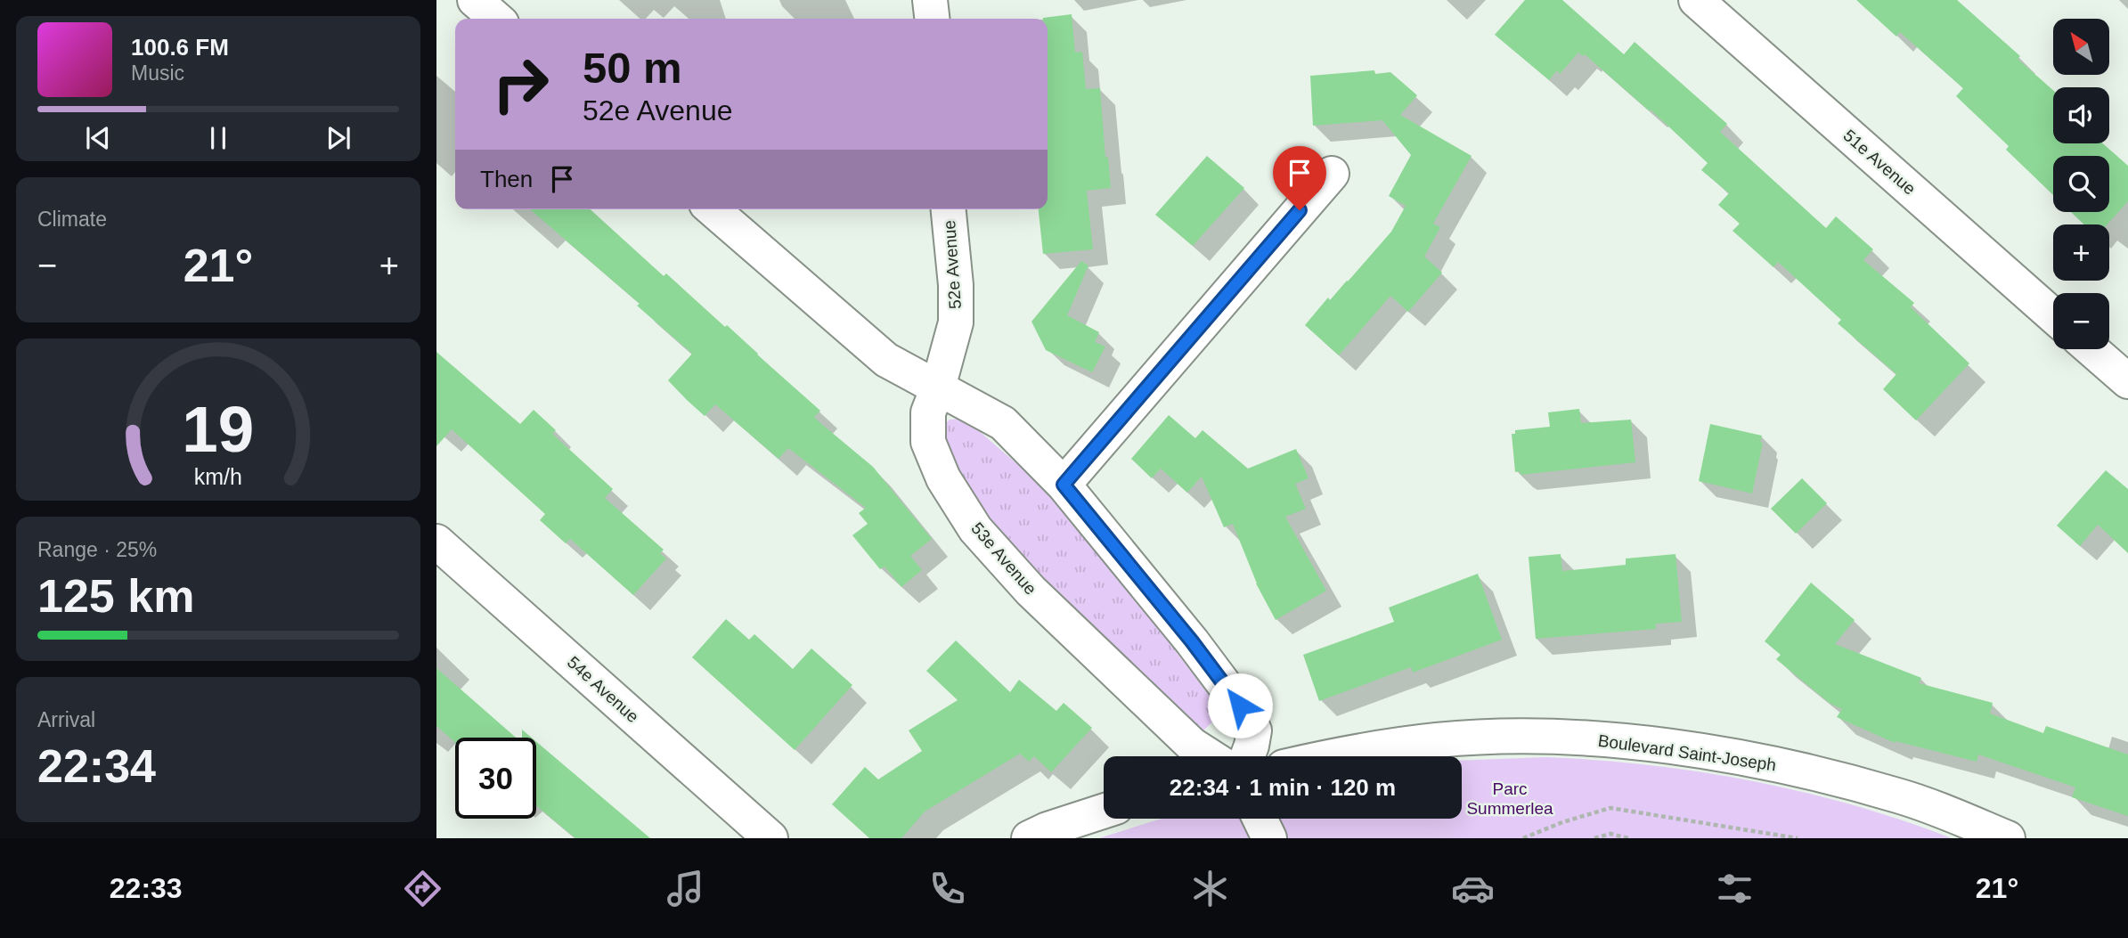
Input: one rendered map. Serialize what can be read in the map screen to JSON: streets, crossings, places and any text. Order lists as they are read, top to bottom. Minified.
{"streets":{"street":["51e Avenue","52e Avenue","53e Avenue","54e Avenue","Boulevard Saint-Joseph"]},"crossings":[["52e Avenue","53e Avenue"]],"parks":["Parc Summerlea"],"north":"top left","page":{"map_buttons":["+","−"],"turn":["50 m","52e Avenue"],"song":["100.6 FM","Music"],"then":"Then","tile":["Climate",["Range · 25%","125 km"],["Arrival","22:34"]],"heat":["−","21°","+"],"limit":"30","trip":"22:34 · 1 min · 120 m","tabs":["22:33","21°"],"gauge":["19","km/h"]}}
